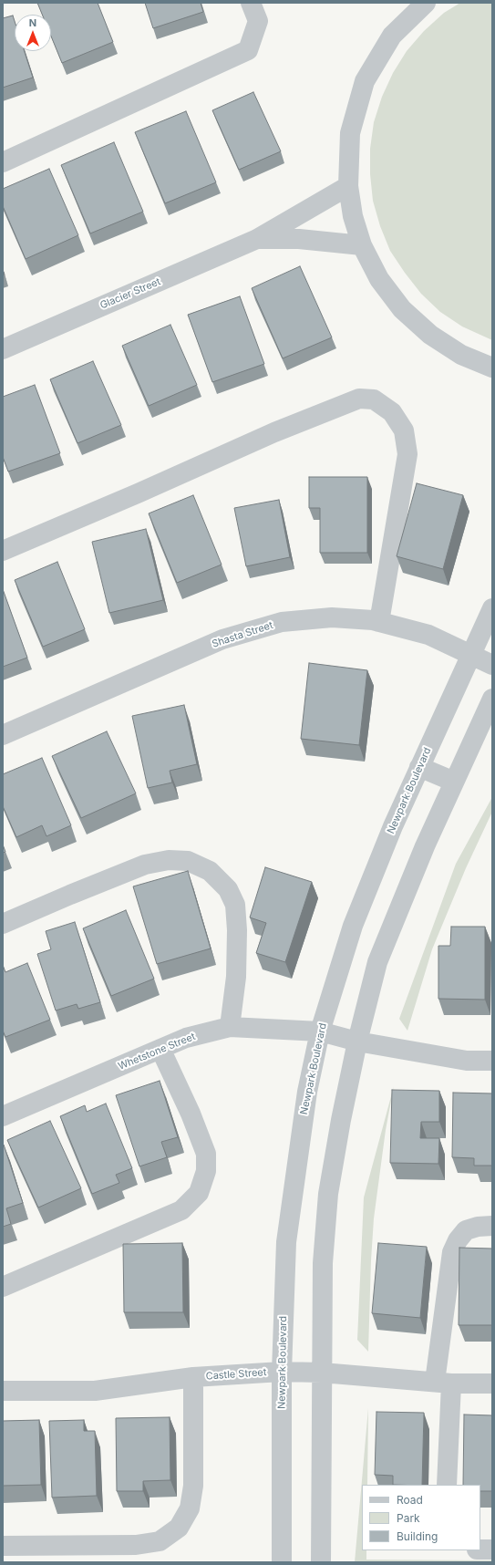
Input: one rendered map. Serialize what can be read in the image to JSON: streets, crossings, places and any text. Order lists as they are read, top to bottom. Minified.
{"streets":{"street":["Glacier Street","Shasta Street","Newpark Boulevard","Whetstone Street","Castle Street"]},"crossings":[["Shasta Street","Newpark Boulevard"],["Newpark Boulevard","Whetstone Street"],["Newpark Boulevard","Castle Street"]],"legend":["Road","Park","Building"],"north":"top"}
